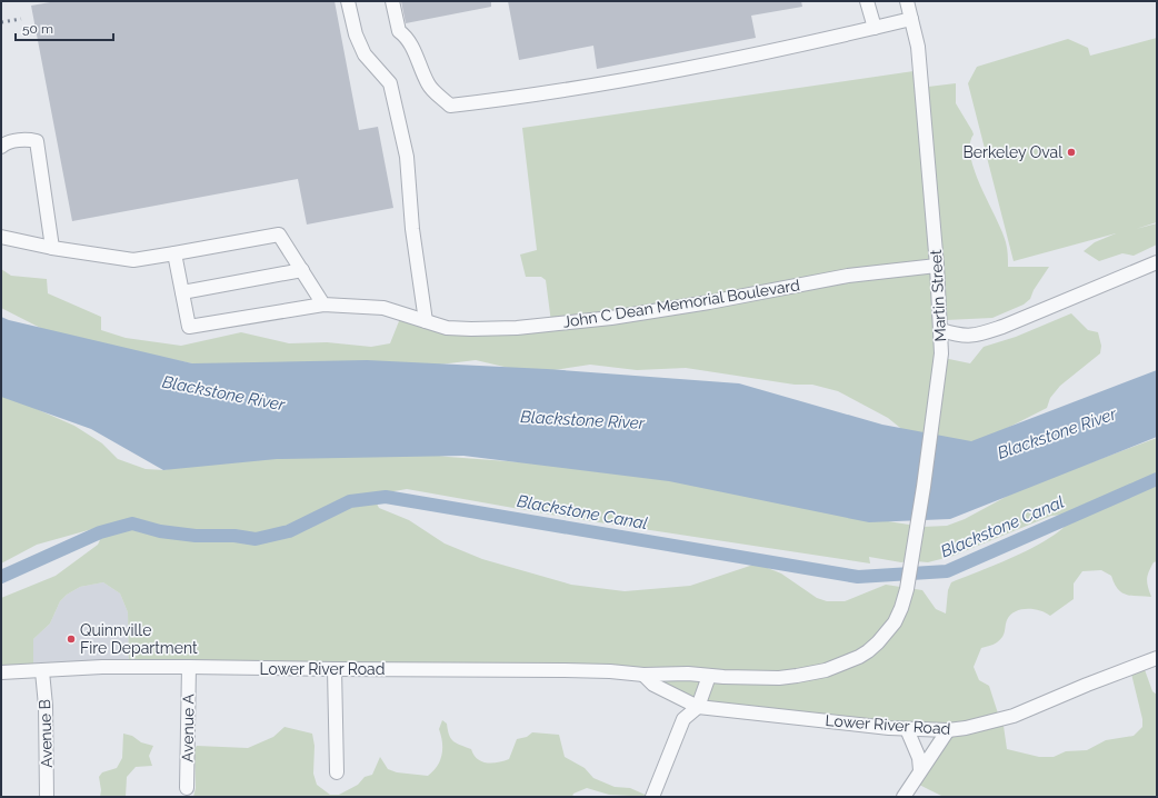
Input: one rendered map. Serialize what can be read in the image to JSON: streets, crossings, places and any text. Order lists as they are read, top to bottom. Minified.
{"streets":{"street":["Martin Street","John C Dean Memorial Boulevard","Lower River Road","Avenue A","Avenue B"]},"crossings":[["Martin Street","John C Dean Memorial Boulevard"],["Martin Street","Lower River Road"],["Lower River Road","Avenue A"],["Lower River Road","Avenue B"]],"water":["Blackstone River","Blackstone Canal"],"places":["Berkeley Oval","Quinnville Fire Department"],"scale_bar":"50 m"}
